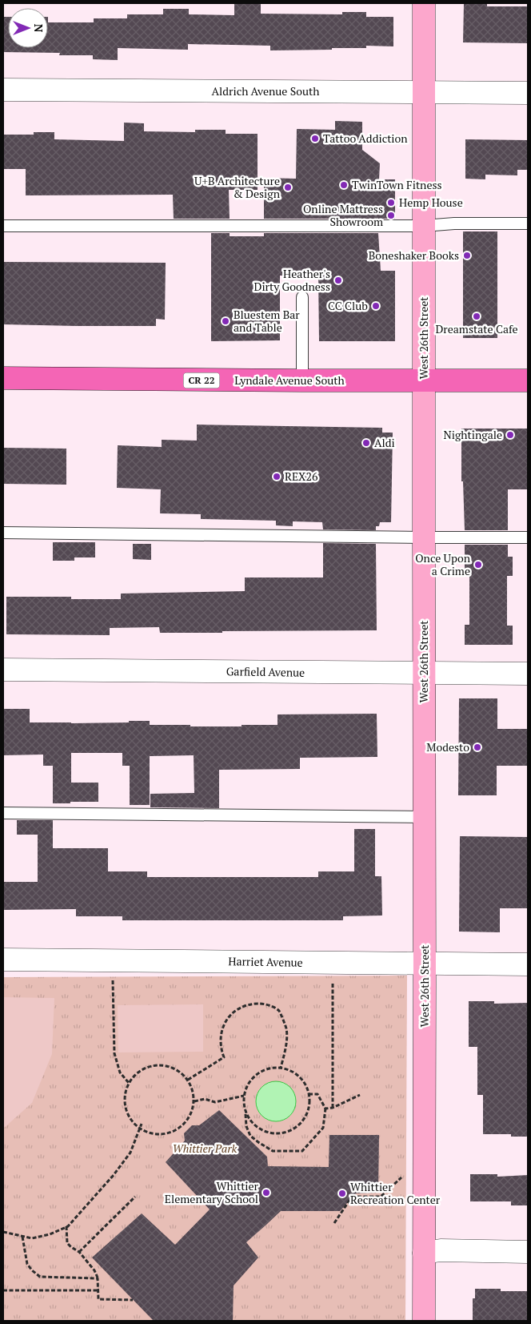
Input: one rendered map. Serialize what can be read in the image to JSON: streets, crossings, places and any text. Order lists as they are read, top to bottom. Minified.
{"streets":{"main road":["CR 22","Lyndale Avenue South"],"street":["Aldrich Avenue South","West 26th Street","Garfield Avenue","Harriet Avenue"]},"crossings":[["Aldrich Avenue South","West 26th Street"],["West 26th Street","Lyndale Avenue South"],["West 26th Street","Garfield Avenue"],["West 26th Street","Harriet Avenue"]],"parks":["Whittier Park"],"places":["Tattoo Addiction","TwinTown Fitness","U+B Architecture & Design","Hemp House","Online Mattress Showroom","Boneshaker Books","Heather's Dirty Goodness","CC Club","Dreamstate Cafe","Bluestem Bar and Table","Nightingale","Aldi","REX26","Once Upon a Crime","Modesto","Whittier Elementary School","Whittier Recreation Center"],"north":"right"}
